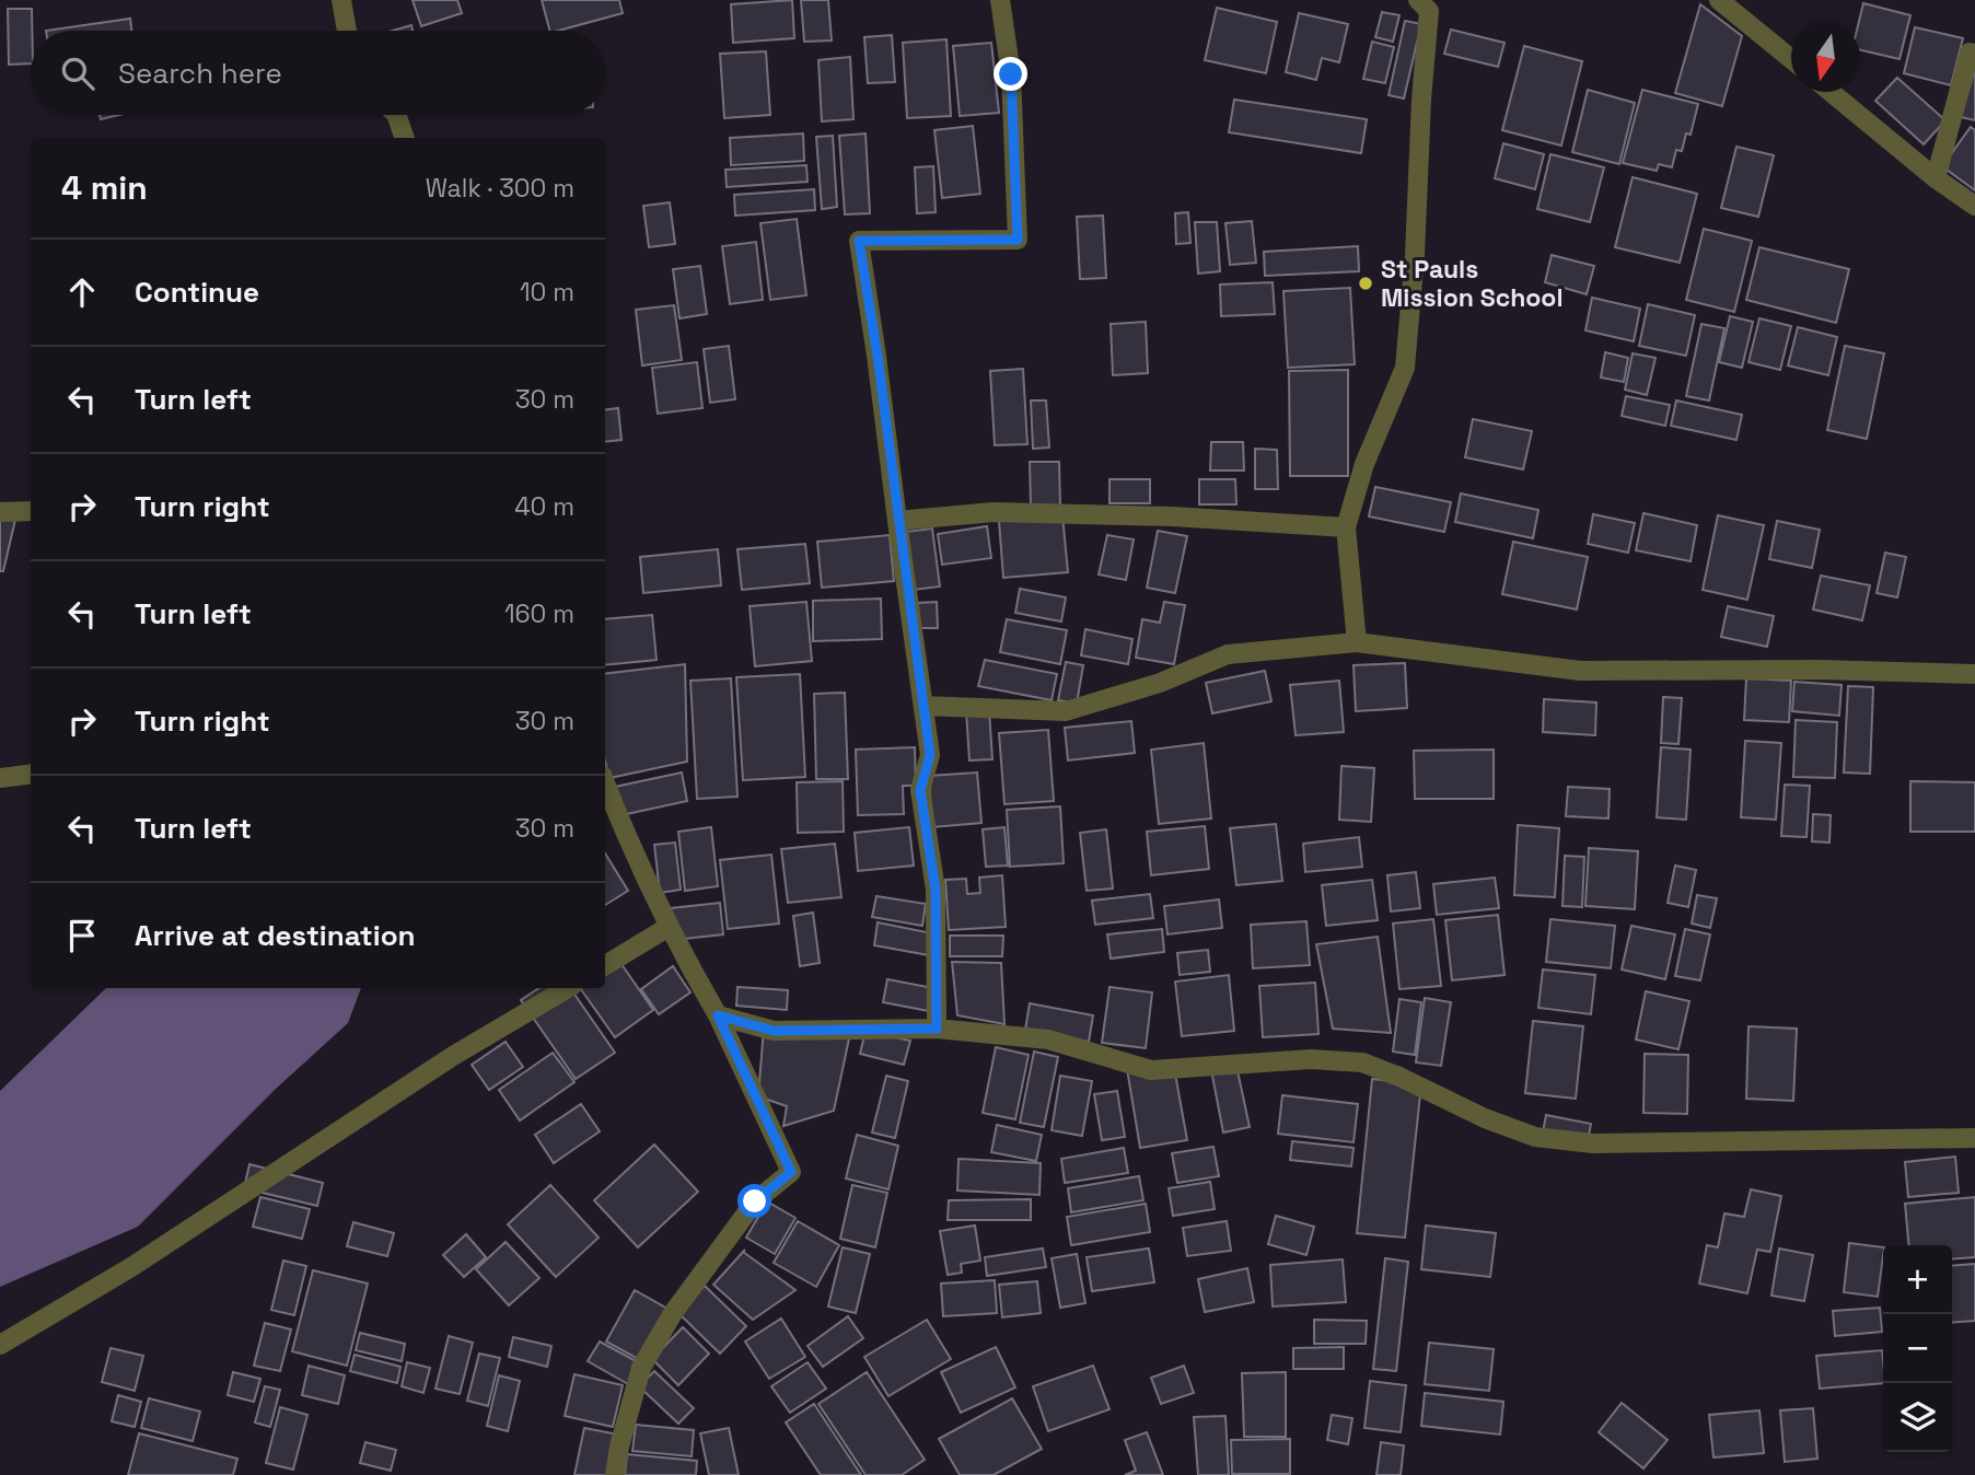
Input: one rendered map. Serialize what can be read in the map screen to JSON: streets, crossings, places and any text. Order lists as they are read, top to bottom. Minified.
{"places":["St Pauls Mission School"],"north":"bottom","page":{"search":"Search here","heading":["4 min","Walk · 300 m"],"list":[["Continue","10 m"],["Turn left","30 m"],["Turn right","40 m"],["Turn left","160 m"],["Turn right","30 m"],["Turn left","30 m"],"Arrive at destination"],"map_buttons":["+","−"]}}
